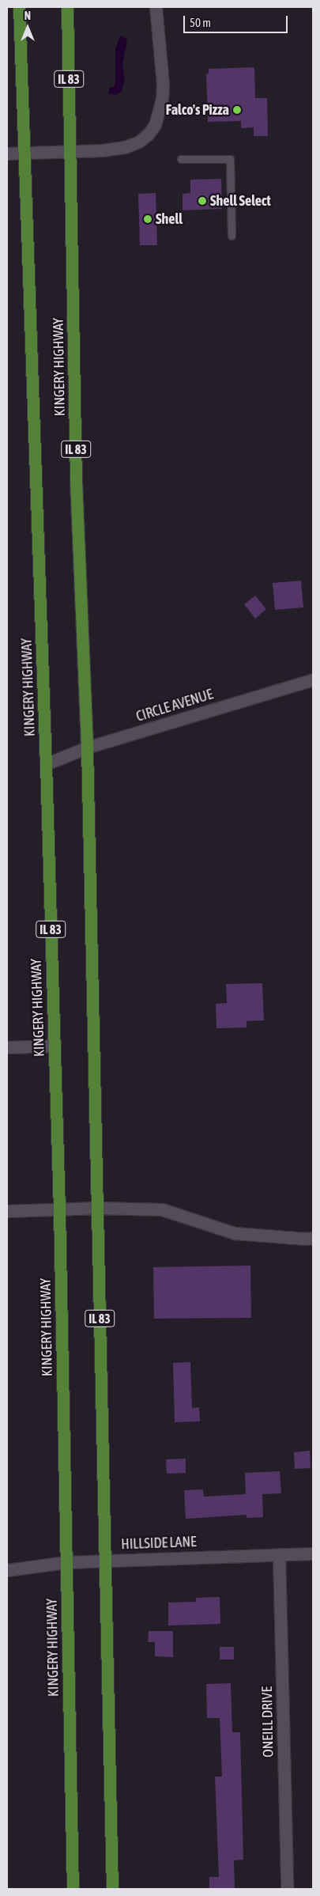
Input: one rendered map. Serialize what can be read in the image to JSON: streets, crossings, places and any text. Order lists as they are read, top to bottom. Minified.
{"streets":{"main road":["IL 83","KINGERY HIGHWAY"],"street":["CIRCLE AVENUE","HILLSIDE LANE","ONEILL DRIVE"]},"crossings":[["KINGERY HIGHWAY","CIRCLE AVENUE"],["KINGERY HIGHWAY","HILLSIDE LANE"],["HILLSIDE LANE","ONEILL DRIVE"]],"places":["Falco's Pizza","Shell Select","Shell"],"scale_bar":"50 m","north":"top"}
